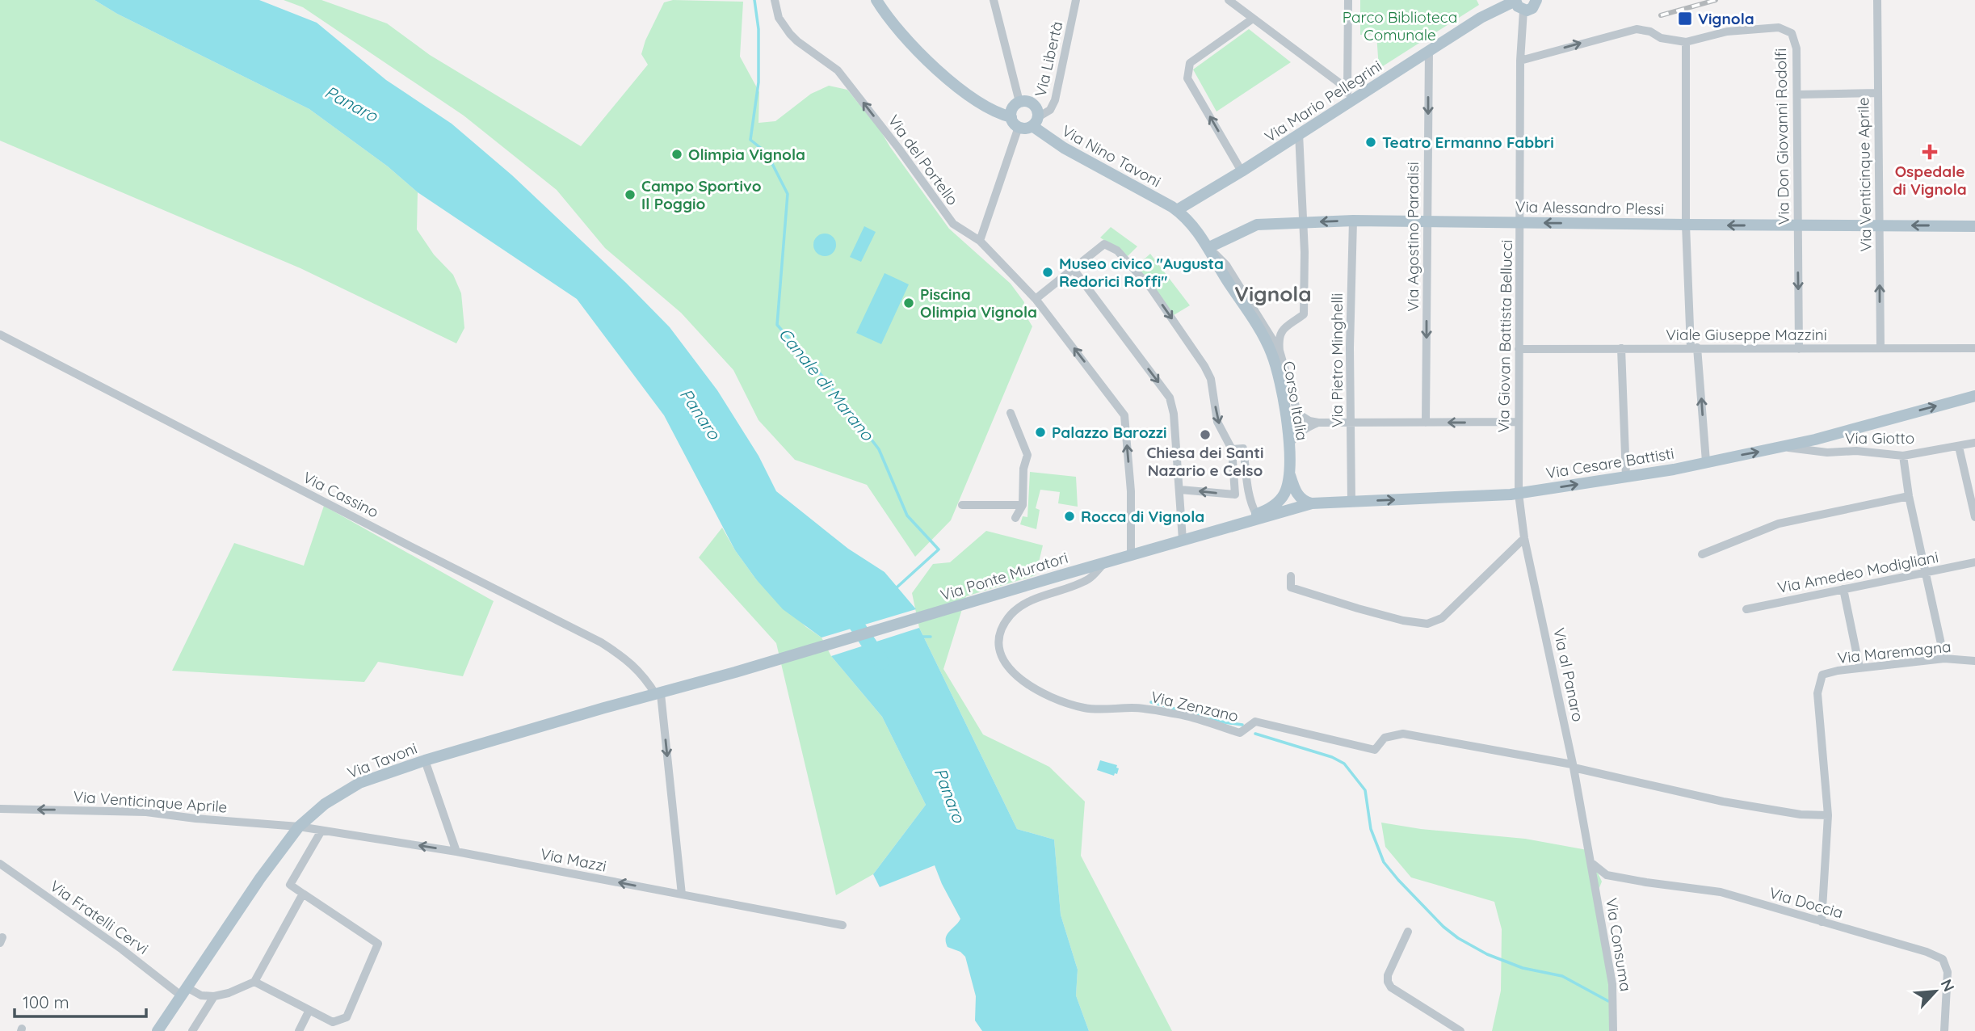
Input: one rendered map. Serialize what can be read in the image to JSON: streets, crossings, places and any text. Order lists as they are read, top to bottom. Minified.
{"streets":{"main road":["Via Mario Pellegrini","Via Nino Tavoni","Via Alessandro Plessi","Corso Italia","Via Cesare Battisti","Via Ponte Muratori","Via Tavoni"],"street":["Via Libertà","Via Don Giovanni Rodolfi","Via del Portello","Via Venticinque Aprile","Via Agostino Paradisi","Viale Giuseppe Mazzini","Via Giovan Battista Bellucci","Via Pietro Minghelli","Via Giotto","Via Cassino","Via Amedeo Modigliani","Via Maremagna","Via al Panaro","Via Zenzano","Via Mazzi","Via Doccia","Via Fratelli Cervi","Via Consuma"]},"crossings":[["Via Libertà","Via Nino Tavoni"],["Via Mario Pellegrini","Via Nino Tavoni"],["Via Mario Pellegrini","Via Agostino Paradisi"],["Via Mario Pellegrini","Corso Italia"],["Via Don Giovanni Rodolfi","Via Alessandro Plessi"],["Via Don Giovanni Rodolfi","Viale Giuseppe Mazzini"],["Via Nino Tavoni","Corso Italia"],["Via del Portello","Via Ponte Muratori"],["Via Venticinque Aprile","Via Alessandro Plessi"],["Via Venticinque Aprile","Viale Giuseppe Mazzini"],["Via Venticinque Aprile","Via Tavoni"],["Via Venticinque Aprile","Via Mazzi"],["Via Alessandro Plessi","Via Agostino Paradisi"],["Via Alessandro Plessi","Via Giovan Battista Bellucci"],["Via Alessandro Plessi","Via Pietro Minghelli"],["Via Alessandro Plessi","Corso Italia"],["Viale Giuseppe Mazzini","Via Giovan Battista Bellucci"],["Via Giovan Battista Bellucci","Via Cesare Battisti"],["Via Giovan Battista Bellucci","Via al Panaro"],["Via Pietro Minghelli","Via Cesare Battisti"],["Corso Italia","Via Cesare Battisti"],["Corso Italia","Via Ponte Muratori"],["Via Giotto","Via Cesare Battisti"],["Via Cesare Battisti","Via Ponte Muratori"],["Via Cesare Battisti","Via al Panaro"],["Via Cassino","Via Tavoni"],["Via Ponte Muratori","Via Zenzano"],["Via Ponte Muratori","Via Tavoni"],["Via Maremagna","Via Doccia"],["Via al Panaro","Via Zenzano"],["Via al Panaro","Via Doccia"],["Via al Panaro","Via Consuma"],["Via Tavoni","Via Mazzi"],["Via Tavoni","Via Fratelli Cervi"],["Via Doccia","Via Consuma"]],"one_way":["Via Alessandro Plessi","Via Agostino Paradisi","Via Cesare Battisti","Via Mazzi"],"districts":["Vignola"],"water":["Panaro","Canale di Marano"],"parks":["Parco Biblioteca Comunale"],"places":{"transit":["Vignola"],"other":["Teatro Ermanno Fabbri","Olimpia Vignola","Campo Sportivo Il Poggio","Museo civico \"Augusta Redorici Roffi\"","Piscina Olimpia Vignola","Palazzo Barozzi","Chiesa dei Santi Nazario e Celso","Rocca di Vignola"],"health":["Ospedale di Vignola"]},"scale_bar":"100 m","north":"top right"}
